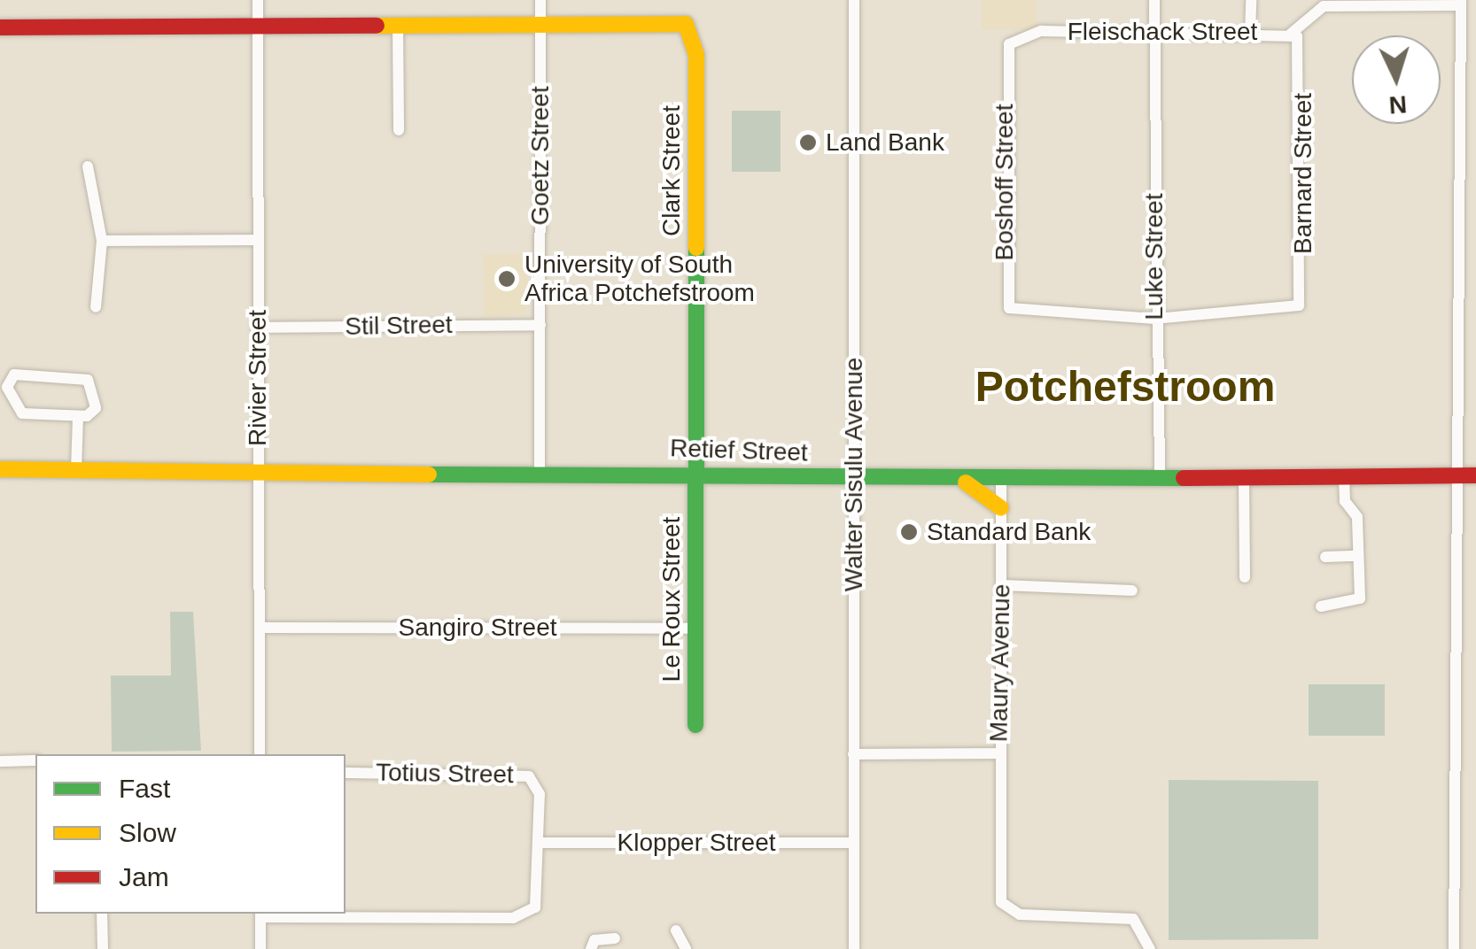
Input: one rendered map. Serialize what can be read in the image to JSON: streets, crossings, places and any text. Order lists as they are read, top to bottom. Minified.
{"streets":{"street":["Fleischack Street","Goetz Street","Clark Street","Barnard Street","Boshoff Street","Luke Street","Stil Street","Rivier Street","Retief Street","Walter Sisulu Avenue","Le Roux Street","Sangiro Street","Maury Avenue","Totius Street","Klopper Street"]},"crossings":[["Fleischack Street","Barnard Street"],["Fleischack Street","Boshoff Street"],["Fleischack Street","Luke Street"],["Goetz Street","Clark Street"],["Goetz Street","Stil Street"],["Goetz Street","Retief Street"],["Clark Street","Retief Street"],["Clark Street","Le Roux Street"],["Barnard Street","Boshoff Street"],["Barnard Street","Luke Street"],["Boshoff Street","Luke Street"],["Luke Street","Retief Street"],["Stil Street","Rivier Street"],["Rivier Street","Retief Street"],["Rivier Street","Sangiro Street"],["Retief Street","Walter Sisulu Avenue"],["Retief Street","Le Roux Street"],["Retief Street","Maury Avenue"],["Walter Sisulu Avenue","Maury Avenue"],["Walter Sisulu Avenue","Klopper Street"],["Le Roux Street","Sangiro Street"],["Totius Street","Klopper Street"]],"districts":["Potchefstroom"],"places":["Land Bank","University of South Africa Potchefstroom","Standard Bank"],"legend":["Fast","Slow","Jam"],"north":"bottom"}
